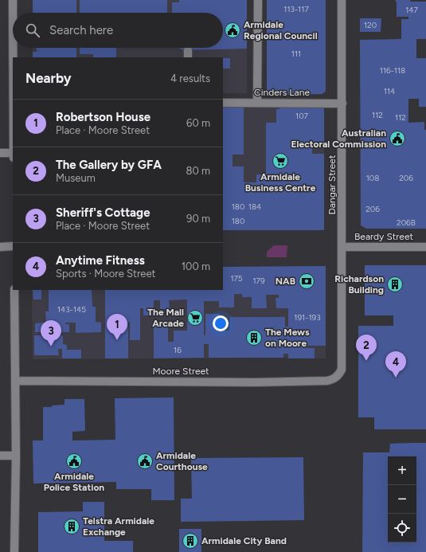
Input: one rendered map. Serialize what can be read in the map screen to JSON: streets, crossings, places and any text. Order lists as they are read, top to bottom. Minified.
{"streets":{"street":["Cinders Lane","Dangar Street","Beardy Street","Moore Street"]},"crossings":[["Cinders Lane","Dangar Street"],["Dangar Street","Beardy Street"],["Dangar Street","Moore Street"]],"places":{"public building":["Armidale Regional Council","Australian Electoral Commission","Armidale Police Station","Armidale Courthouse"],"supermarket":["Armidale Business Centre","The Mall Arcade"],"bank":["NAB"],"building":["Richardson Building","The Mews on Moore","Telstra Armidale Exchange","Armidale City Band"]},"house_numbers":["113-117","147","120","111","116-118","114","112","107","112","108","206","180","184","206","180","206B","175","179","143-145","191-193","16"],"page":{"search":"Search here","heading":["Nearby","4 results"],"list":[{"mark":"1","name":"Robertson House","note":"Place · Moore Street","value":"60 m"},{"mark":"2","name":"The Gallery by GFA","note":"Museum","value":"80 m"},{"mark":"3","name":"Sheriff's Cottage","note":"Place · Moore Street","value":"90 m"},{"mark":"4","name":"Anytime Fitness","note":"Sports · Moore Street","value":"100 m"}],"pins":["1","3","2","4"],"map_buttons":["+","−"]}}
